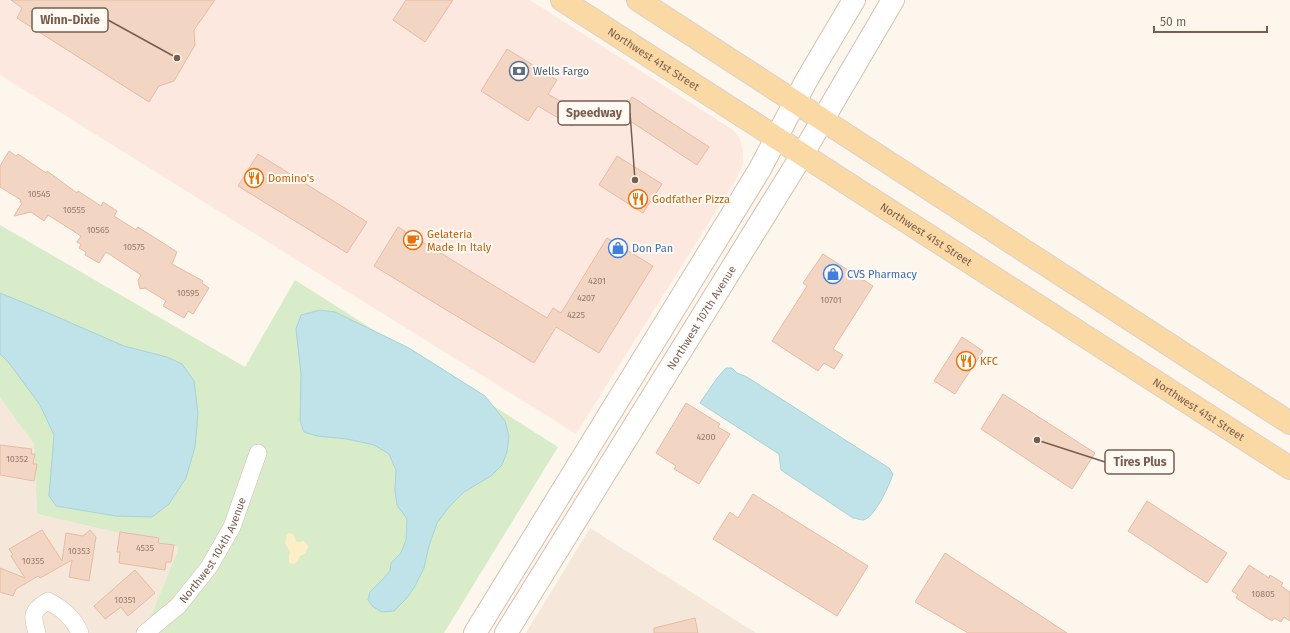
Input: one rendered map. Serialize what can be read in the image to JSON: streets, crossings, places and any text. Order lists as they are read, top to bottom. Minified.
{"streets":{"main road":["Northwest 41st Street","Northwest 107th Avenue"],"street":["Northwest 104th Avenue"]},"crossings":[["Northwest 41st Street","Northwest 107th Avenue"]],"places":{"other":["Winn-Dixie","Speedway","Tires Plus"],"bank":["Wells Fargo"],"restaurant":["Domino's","Godfather Pizza","KFC"],"cafe":["Gelateria Made In Italy"],"shop":["Don Pan","CVS Pharmacy"]},"house_numbers":["10545","10555","10565","10575","4201","10595","4207","10701","4225","4200","10352","4535","10353","10355","10805","10351"],"scale_bar":"50 m"}
